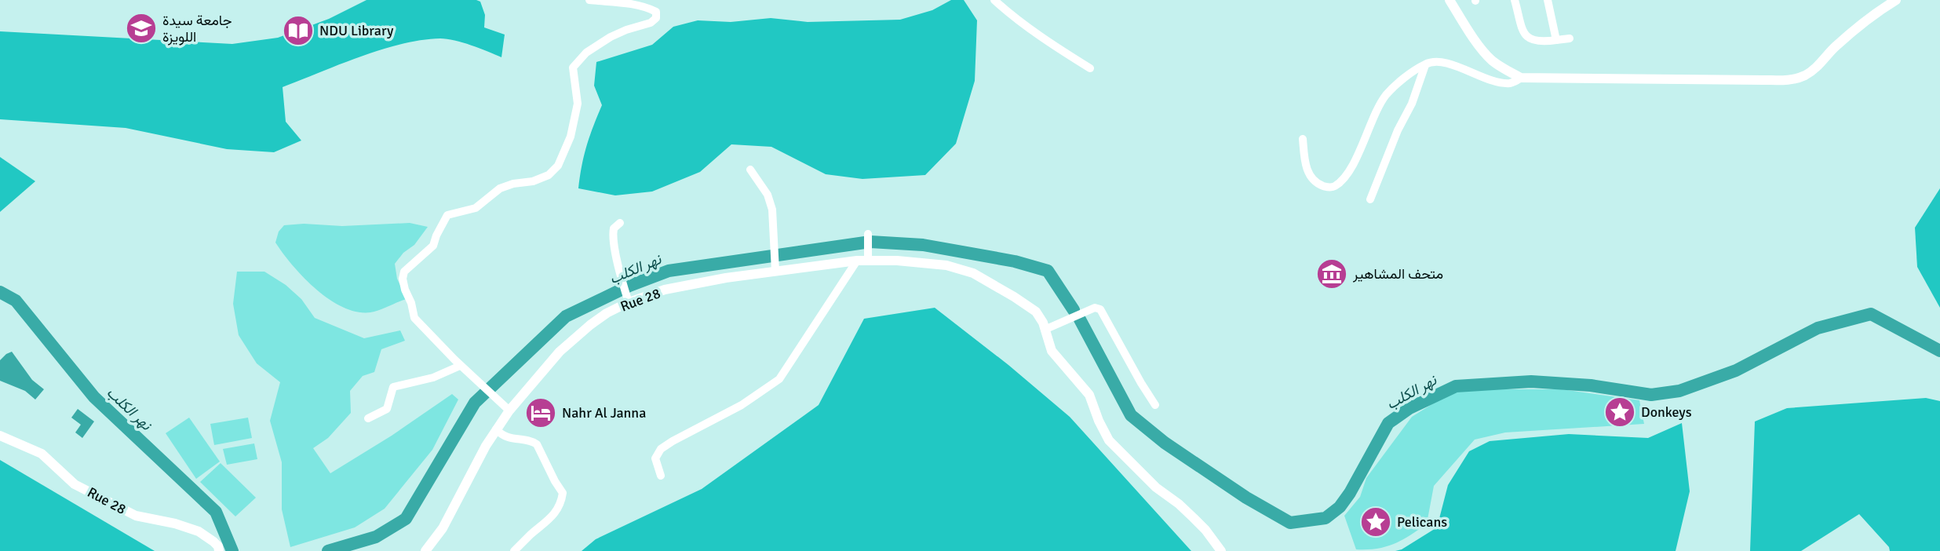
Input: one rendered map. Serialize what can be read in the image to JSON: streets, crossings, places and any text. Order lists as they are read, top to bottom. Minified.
{"streets":{"street":["Rue 28"]},"water":["نهر الكلب"],"places":{"school or university":["جامعة سيدة اللويزة"],"library":["NDU Library"],"museum":["متحف المشاهير"],"place":["Donkeys","Pelicans"],"hotel":["Nahr Al Janna"]}}
